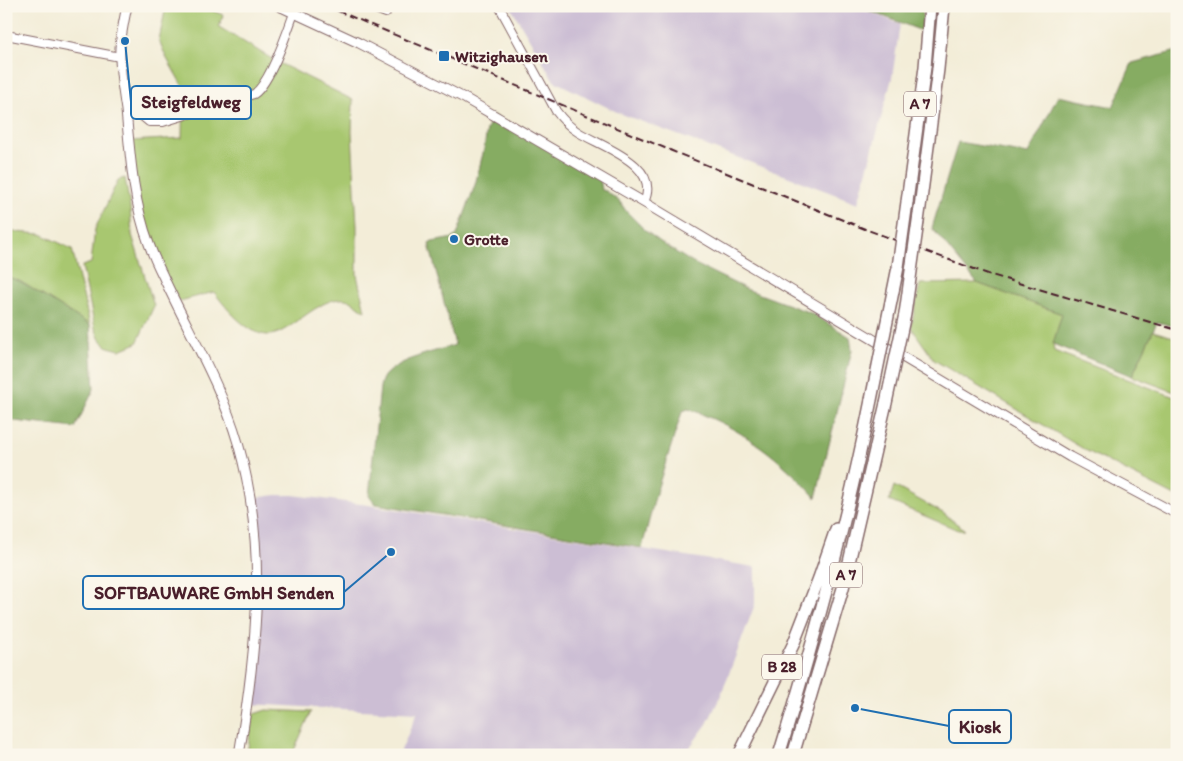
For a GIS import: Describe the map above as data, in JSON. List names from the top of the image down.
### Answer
{
  "streets": {
    "highway": ["A 7", "B 28"]
  },
  "crossings": [
    ["A 7", "B 28"]
  ],
  "places": {
    "other": [
      "Steigfeldweg",
      "Grotte",
      "SOFTBAUWARE GmbH Senden",
      "Kiosk"
    ],
    "transit": ["Witzighausen"]
  }
}
